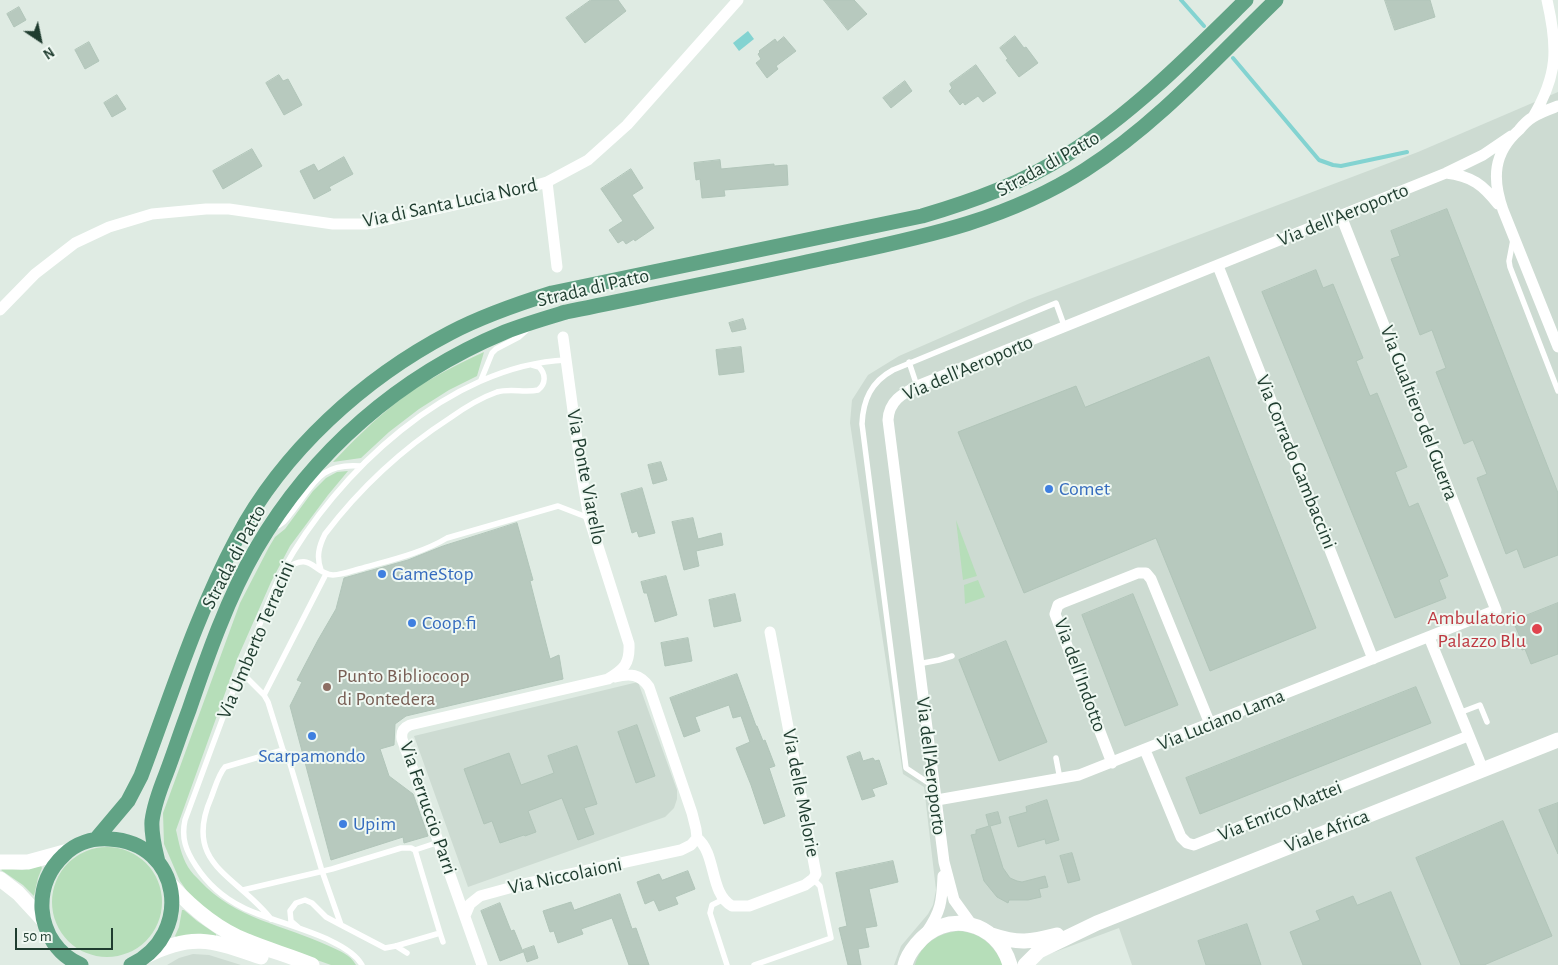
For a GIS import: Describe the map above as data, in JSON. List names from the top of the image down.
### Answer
{
  "streets": {
    "main road": ["Strada di Patto"],
    "street": [
      "Via di Santa Lucia Nord",
      "Via dell'Aeroporto",
      "Via Gualtiero del Guerra",
      "Via Corrado Gambaccini",
      "Via Ponte Viarello",
      "Via dell'Indotto",
      "Via Luciano Lama",
      "Via delle Melorie",
      "Via Ferruccio Parri",
      "Via Enrico Mattei",
      "Viale Africa",
      "Via Niccolaioni"
    ],
    "lane": ["Via Umberto Terracini"]
  },
  "crossings": [
    ["Via dell'Aeroporto", "Via Gualtiero del Guerra"],
    ["Via dell'Aeroporto", "Via Corrado Gambaccini"],
    ["Via dell'Aeroporto", "Via Luciano Lama"],
    ["Via dell'Aeroporto", "Viale Africa"],
    ["Via Gualtiero del Guerra", "Via Luciano Lama"],
    ["Via Corrado Gambaccini", "Via Luciano Lama"],
    ["Via Ponte Viarello", "Via Umberto Terracini"],
    ["Via Ponte Viarello", "Via Ferruccio Parri"],
    ["Via dell'Indotto", "Via Luciano Lama"],
    ["Via Luciano Lama", "Via Enrico Mattei"],
    ["Via Ferruccio Parri", "Via Niccolaioni"]
  ],
  "places": [
    "Comet",
    "GameStop",
    "Coop.fi",
    "Ambulatorio Palazzo Blu",
    "Punto Bibliocoop di Pontedera",
    "Scarpamondo",
    "Upim"
  ],
  "scale_bar": "50 m",
  "north": "bottom right"
}
